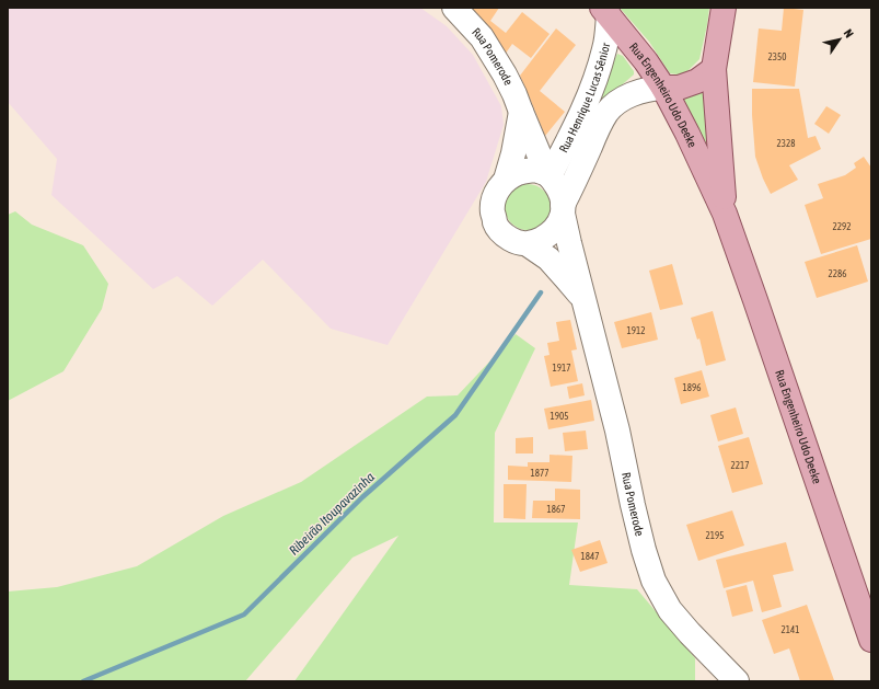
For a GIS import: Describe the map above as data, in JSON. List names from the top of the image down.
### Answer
{
  "streets": {
    "main road": ["Rua Engenheiro Udo Deeke"],
    "street": ["Rua Pomerode", "Rua Henrique Lucas Sênior"]
  },
  "crossings": [
    ["Rua Pomerode", "Rua Henrique Lucas Sênior"],
    ["Rua Engenheiro Udo Deeke", "Rua Henrique Lucas Sênior"]
  ],
  "water": ["Ribeirão Itoupavazinha"],
  "house_numbers": [
    "2350",
    "2328",
    "2292",
    "2286",
    "1912",
    "1917",
    "1896",
    "1905",
    "2217",
    "1877",
    "1867",
    "2195",
    "1847",
    "2141"
  ],
  "north": "top right"
}
